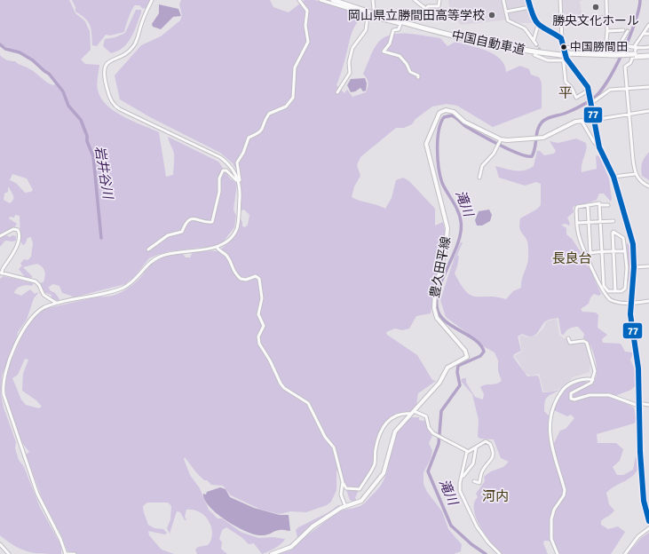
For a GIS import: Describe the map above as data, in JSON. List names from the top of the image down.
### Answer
{
  "streets": {
    "highway": ["中国自動車道"],
    "main road": ["豊久田平線"]
  },
  "districts": ["平", "長良台", "河内"],
  "water": ["岩井谷川", "滝川"],
  "places": ["勝央文化ホール", "岡山県立勝間田高等学校", "中国勝間田"],
  "lines": ["transit line 77"]
}
